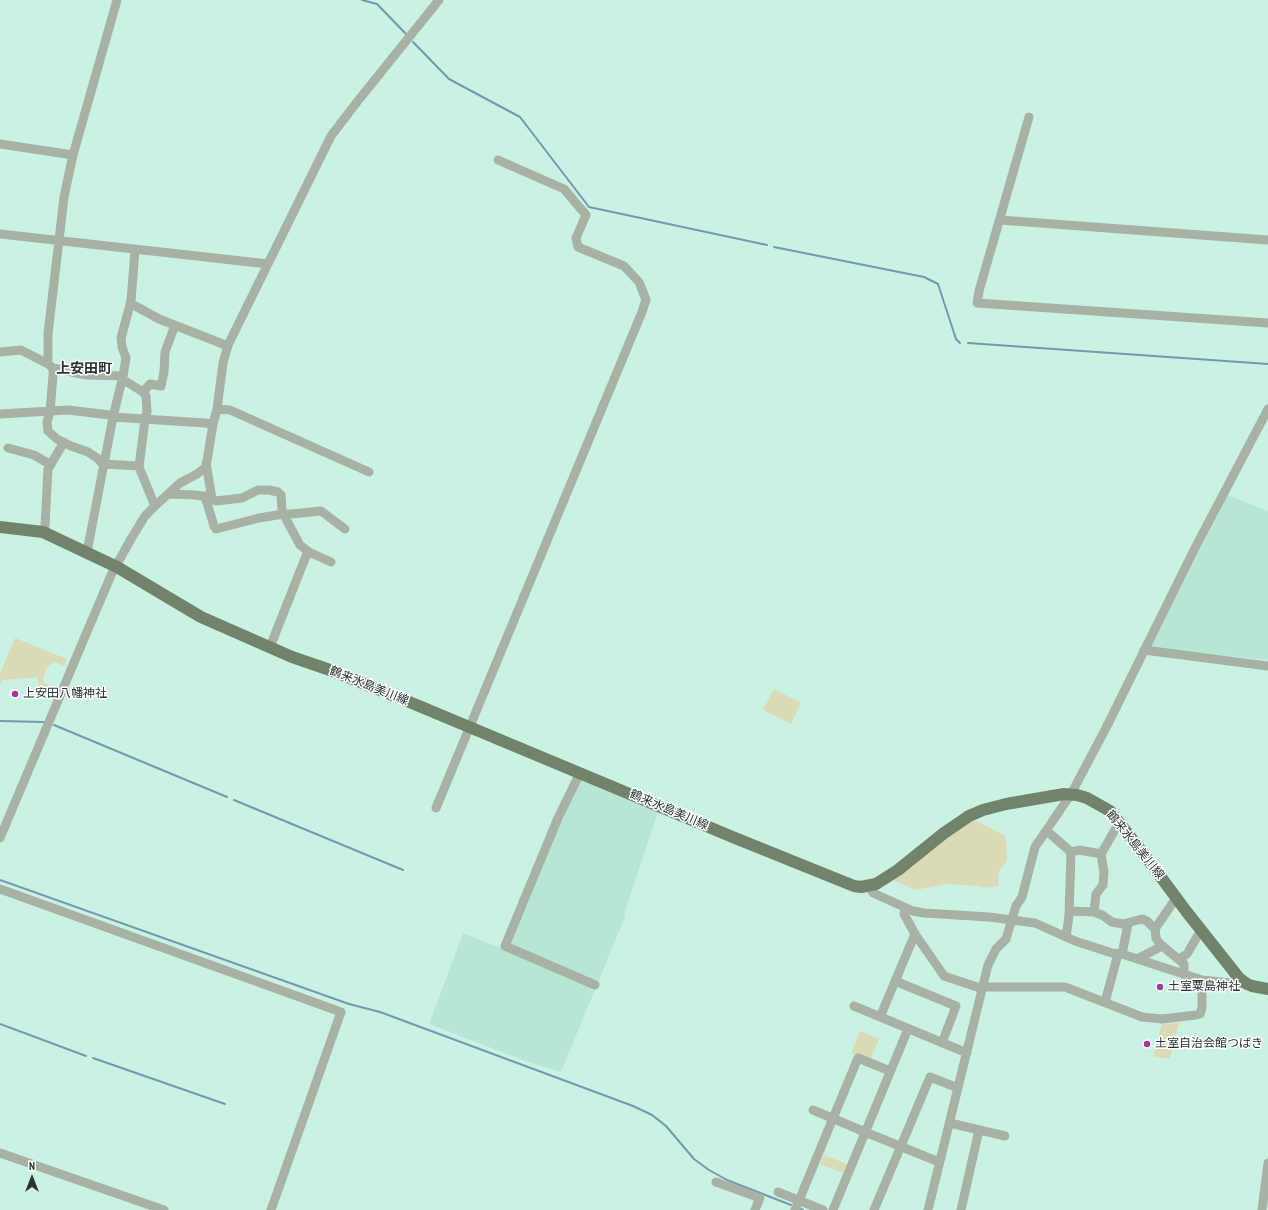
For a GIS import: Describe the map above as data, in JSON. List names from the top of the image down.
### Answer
{
  "streets": {
    "main road": ["鶴来水島美川線"]
  },
  "districts": ["上安田町"],
  "places": ["上安田八幡神社", "土室粟島神社", "土室自治会館つばき"],
  "north": "top"
}
